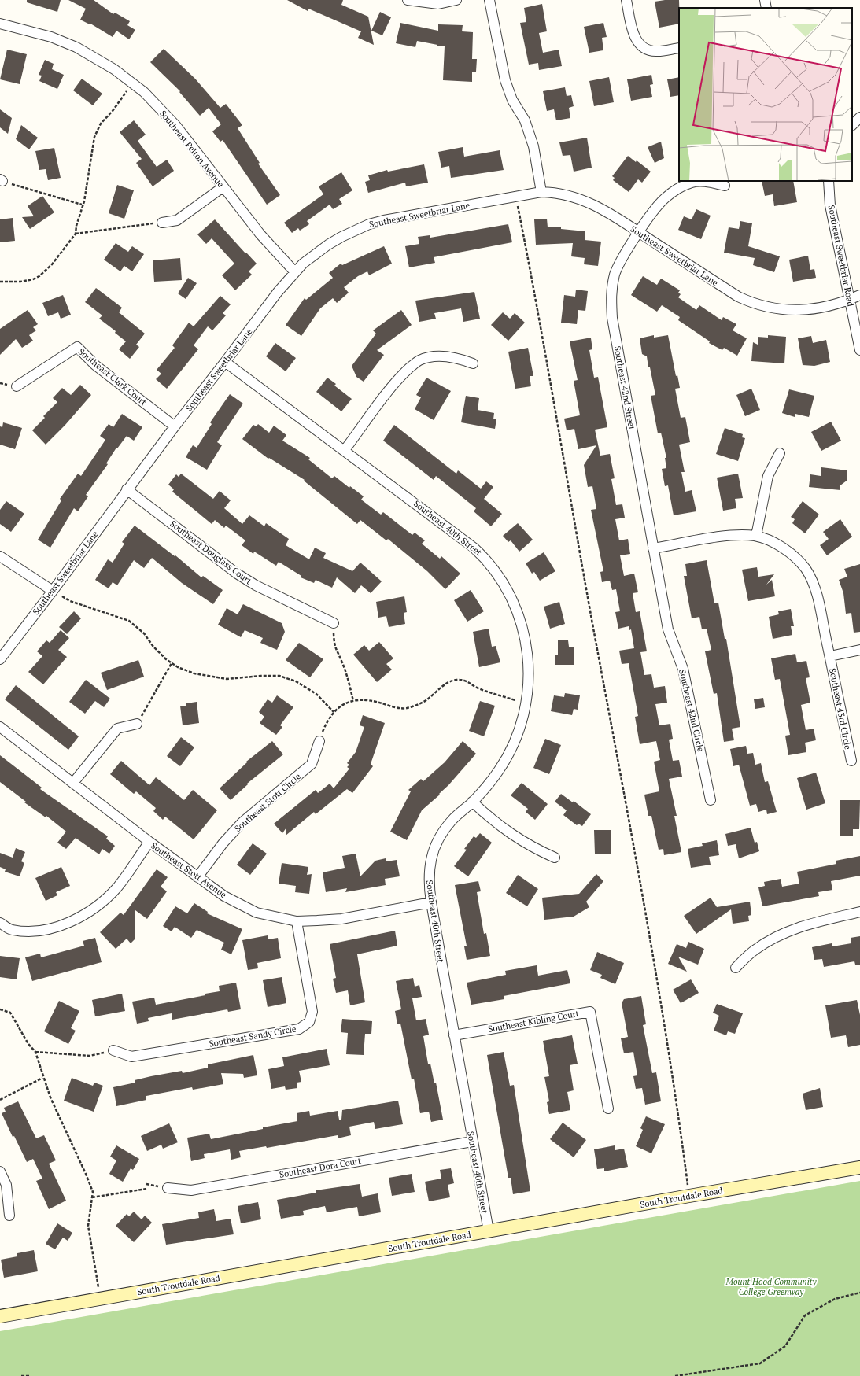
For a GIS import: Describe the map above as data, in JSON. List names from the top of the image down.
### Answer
{
  "streets": {
    "main road": ["South Troutdale Road"],
    "street": [
      "Southeast Pelton Avenue",
      "Southeast Sweetbriar Lane",
      "Southeast Sweetbriar Road",
      "Southeast Clark Court",
      "Southeast 42nd Street",
      "Southeast 40th Street",
      "Southeast Douglass Court",
      "Southeast 43rd Circle",
      "Southeast 42nd Circle",
      "Southeast Stott Circle",
      "Southeast Stott Avenue",
      "Southeast Kibling Court",
      "Southeast Sandy Circle",
      "Southeast Dora Court"
    ]
  },
  "crossings": [
    ["Southeast Pelton Avenue", "Southeast Sweetbriar Lane"],
    ["Southeast Sweetbriar Lane", "Southeast Sweetbriar Road"],
    ["Southeast Sweetbriar Lane", "Southeast Clark Court"],
    ["Southeast Sweetbriar Lane", "Southeast 42nd Street"],
    ["Southeast Sweetbriar Lane", "Southeast 40th Street"],
    ["Southeast Sweetbriar Lane", "Southeast Douglass Court"],
    ["Southeast 42nd Street", "Southeast 43rd Circle"],
    ["Southeast 42nd Street", "Southeast 42nd Circle"],
    ["Southeast 40th Street", "Southeast Stott Avenue"],
    ["Southeast 40th Street", "Southeast Kibling Court"],
    ["Southeast 40th Street", "Southeast Dora Court"],
    ["Southeast 40th Street", "South Troutdale Road"],
    ["Southeast 43rd Circle", "Southeast 42nd Circle"],
    ["Southeast Stott Circle", "Southeast Stott Avenue"],
    ["Southeast Stott Avenue", "Southeast Sandy Circle"]
  ],
  "parks": ["Mount Hood Community College Greenway"]
}
